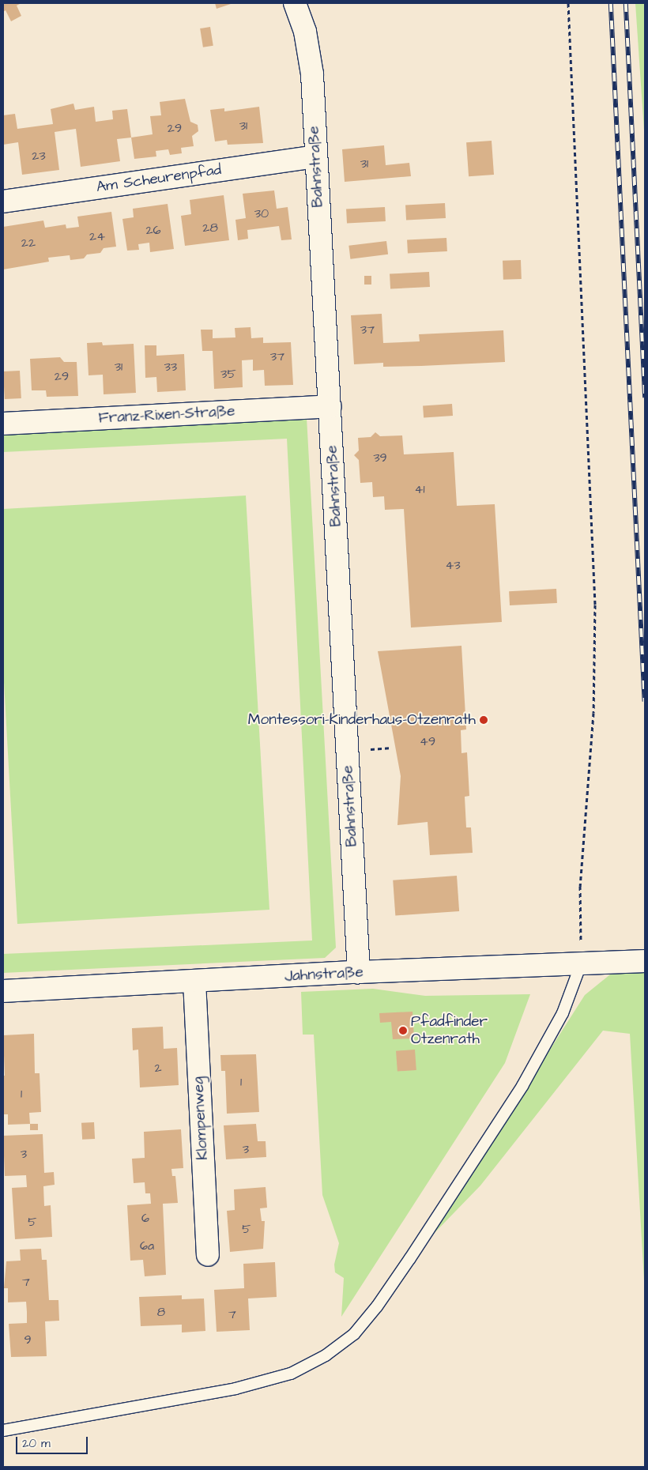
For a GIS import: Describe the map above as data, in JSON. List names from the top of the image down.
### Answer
{
  "streets": {
    "street": [
      "Bahnstraße",
      "Am Scheurenpfad",
      "Franz-Rixen-Straße",
      "Jahnstraße",
      "Klompenweg"
    ]
  },
  "crossings": [
    ["Bahnstraße", "Am Scheurenpfad"],
    ["Bahnstraße", "Franz-Rixen-Straße"],
    ["Bahnstraße", "Jahnstraße"],
    ["Jahnstraße", "Klompenweg"]
  ],
  "places": ["Montessori-Kinderhaus-Otzenrath", "Pfadfinder Otzenrath"],
  "house_numbers": [
    "31",
    "29",
    "23",
    "31",
    "30",
    "28",
    "26",
    "24",
    "22",
    "37",
    "37",
    "31",
    "33",
    "35",
    "29",
    "39",
    "41",
    "43",
    "49",
    "2",
    "1",
    "1",
    "3",
    "3",
    "6",
    "5",
    "5",
    "6a",
    "7",
    "8",
    "7",
    "9"
  ],
  "scale_bar": "20 m"
}
